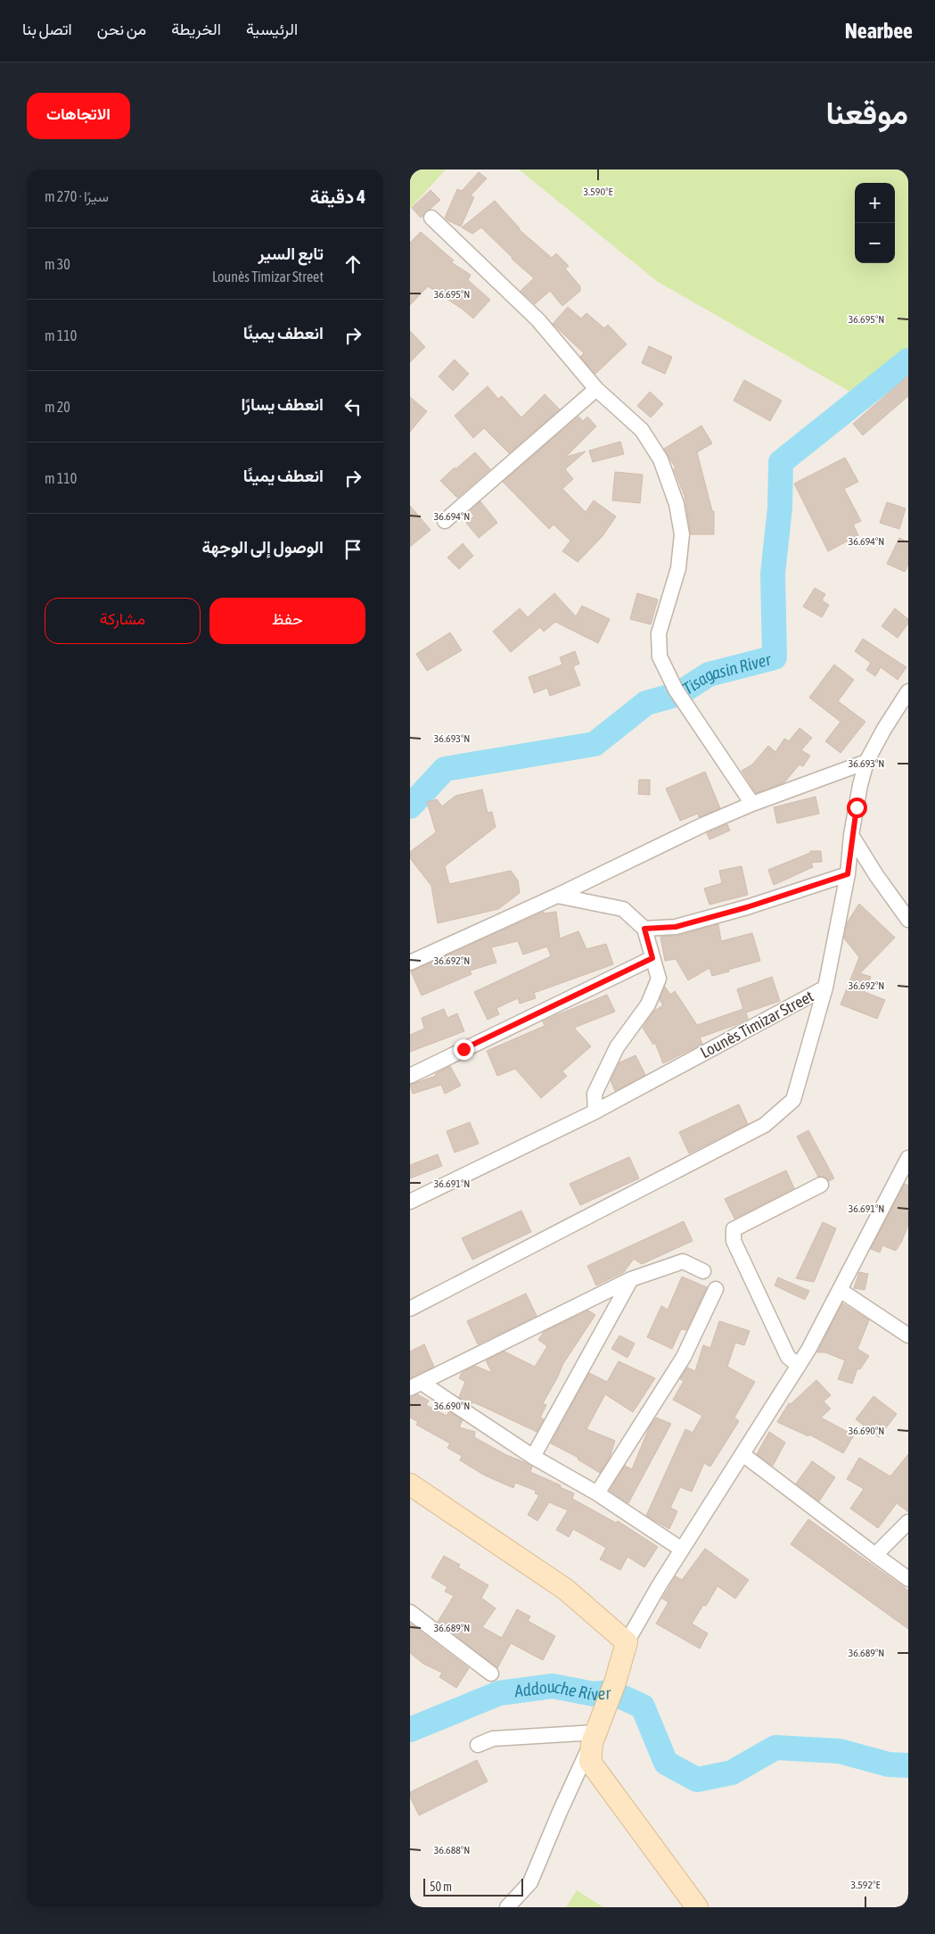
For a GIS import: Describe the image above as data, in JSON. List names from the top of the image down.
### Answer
{
  "streets": {
    "street": ["Lounès Timizar Street"]
  },
  "water": ["Tisagasin River", "Addouche River"],
  "scale_bar": "50 m",
  "page": {
    "header": "Nearbee",
    "nav": [
      "الرئيسية",
      "الخريطة",
      "من نحن",
      "اتصل بنا"
    ],
    "title": "موقعنا",
    "buttons": [
      "الاتجاهات",
      ["حفظ", "مشاركة"]
    ],
    "heading": ["4 دقيقة", "سيرًا · 270 m"],
    "map_buttons": ["+", "−"],
    "list": [
      ["تابع السير", "Lounès Timizar Street", "30 m"],
      ["انعطف يمينًا", "110 m"],
      ["انعطف يسارًا", "20 m"],
      ["انعطف يمينًا", "110 m"],
      "الوصول إلى الوجهة"
    ],
    "scale": "50 m"
  },
  "coordinates": [
    "3.590°E",
    "36.695°N",
    "36.694°N",
    "36.693°N",
    "36.692°N",
    "36.691°N",
    "36.690°N",
    "36.689°N",
    "36.688°N",
    "3.592°E"
  ]
}
